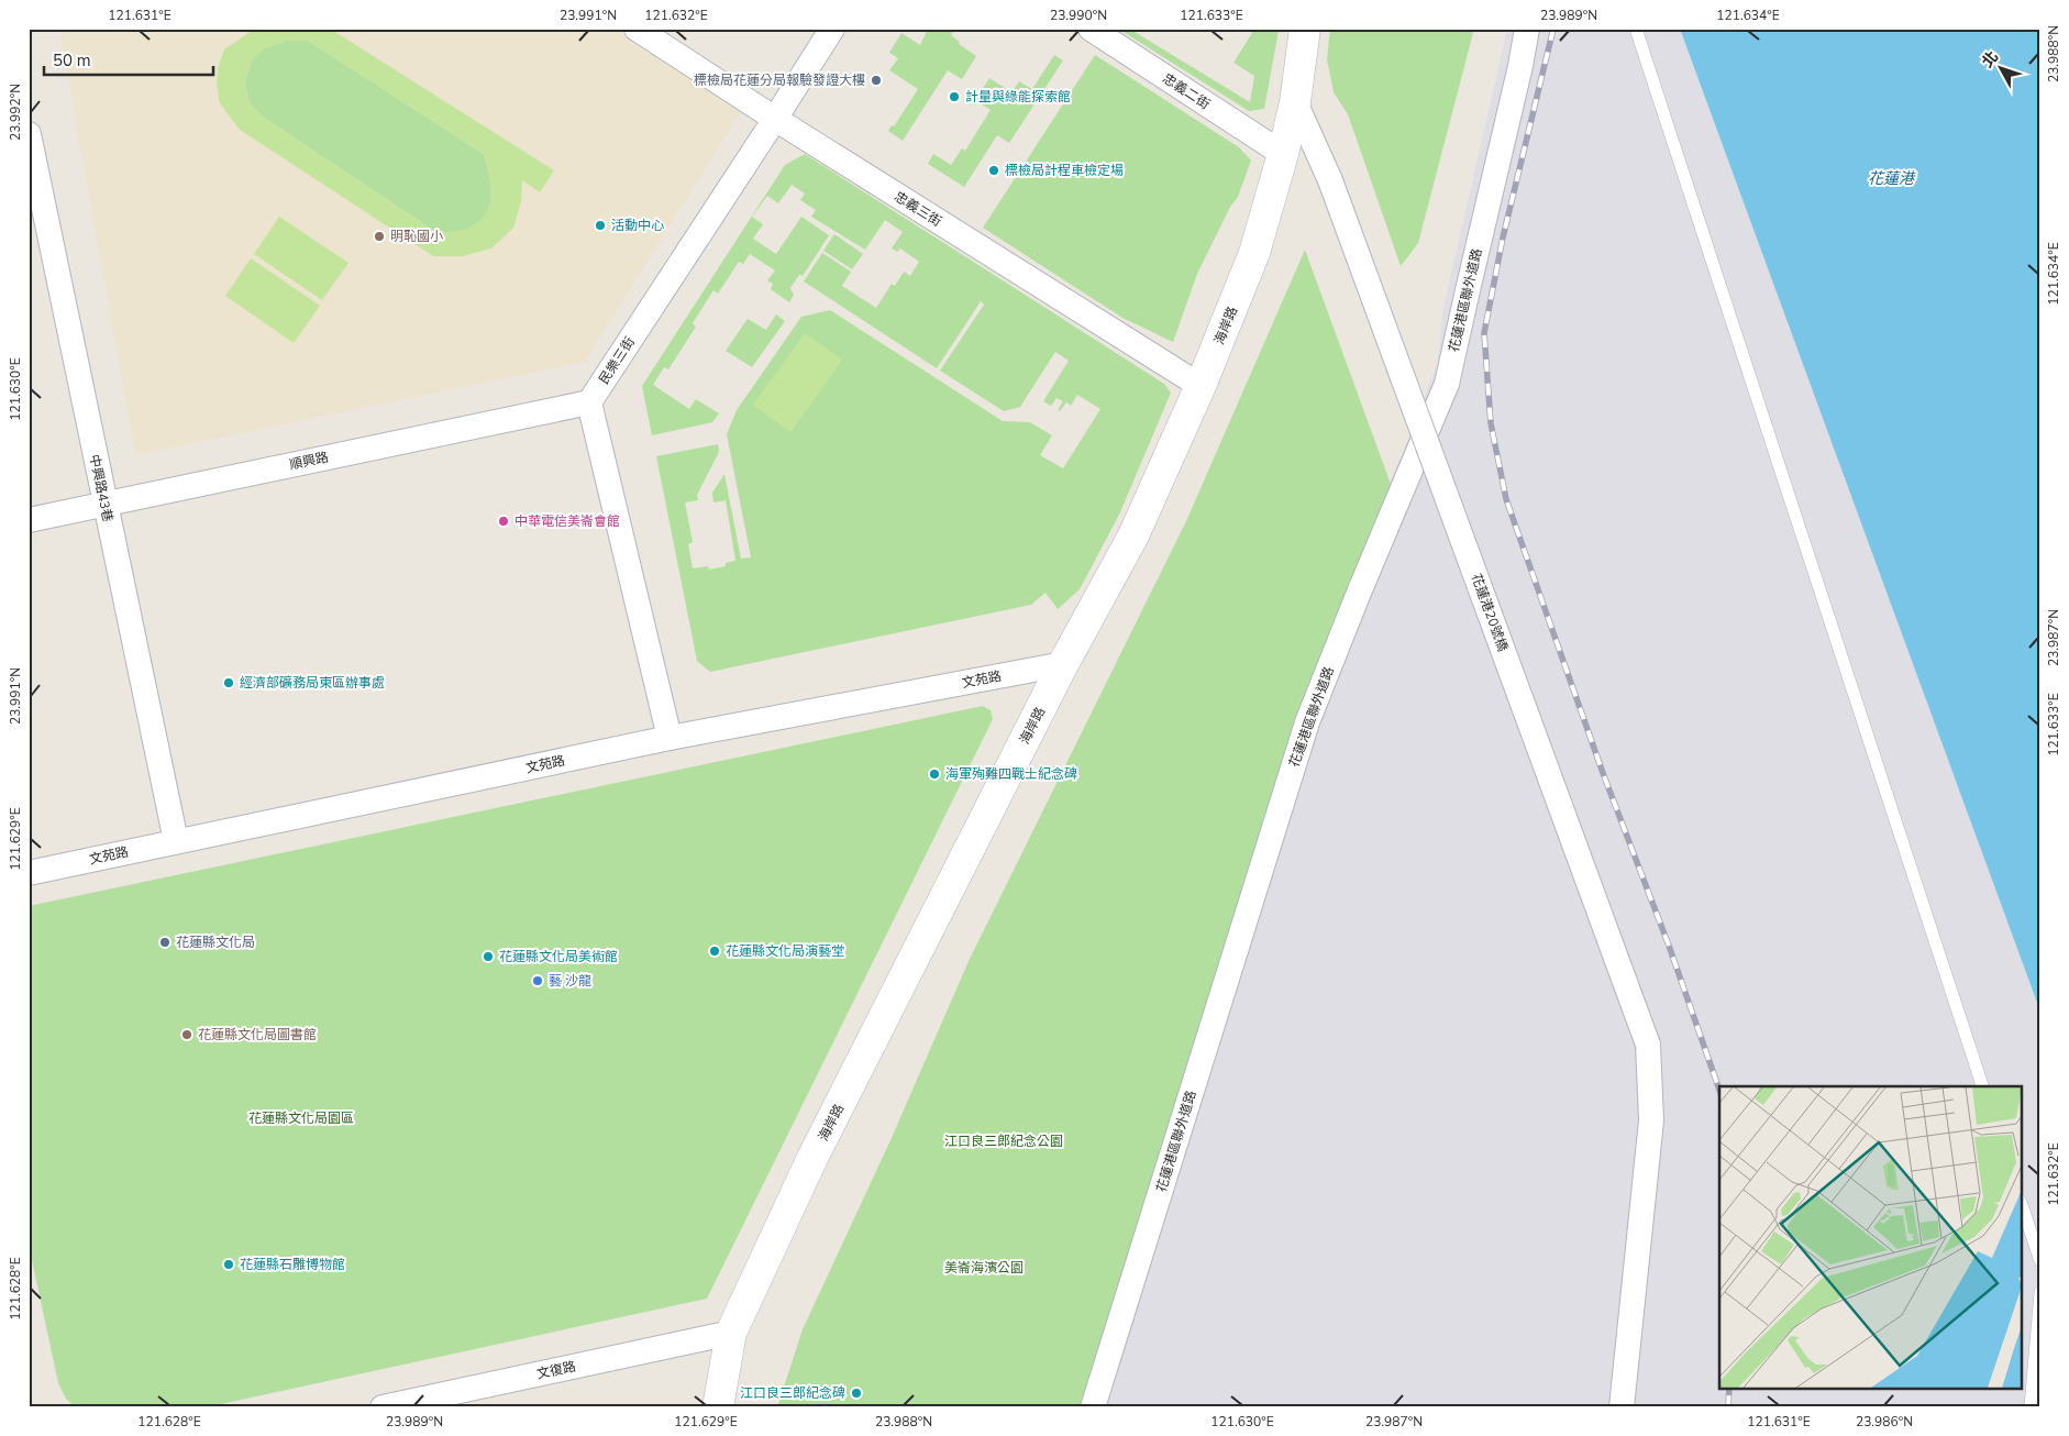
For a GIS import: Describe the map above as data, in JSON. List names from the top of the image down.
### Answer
{
  "streets": {
    "main road": ["海岸路"],
    "street": [
      "忠義二街",
      "忠義三街",
      "花蓮港區聯外道路",
      "民樂三街",
      "順興路",
      "中興路43巷",
      "花蓮港20號橋",
      "文苑路",
      "文復路"
    ]
  },
  "crossings": [
    ["忠義二街", "海岸路"],
    ["忠義三街", "海岸路"],
    ["忠義三街", "民樂三街"],
    ["海岸路", "花蓮港20號橋"],
    ["海岸路", "文苑路"],
    ["海岸路", "文復路"],
    ["民樂三街", "順興路"],
    ["順興路", "中興路43巷"],
    ["中興路43巷", "文苑路"]
  ],
  "water": ["花蓮港"],
  "parks": ["花蓮縣文化局園區", "江口良三郎紀念公園", "美崙海濱公園"],
  "places": [
    "標檢局花蓮分局報驗發證大樓",
    "計量與綠能探索館",
    "標檢局計程車檢定場",
    "活動中心",
    "明恥國小",
    "中華電信美崙會館",
    "經濟部礦務局東區辦事處",
    "海軍殉難四戰士紀念碑",
    "花蓮縣文化局",
    "花蓮縣文化局演藝堂",
    "花蓮縣文化局美術館",
    "藝 沙龍",
    "花蓮縣文化局圖書館",
    "花蓮縣石雕博物館",
    "江口良三郎紀念碑"
  ],
  "scale_bar": "50 m",
  "north": "top left",
  "coordinates": [
    "121.631°E",
    "23.991°N",
    "121.632°E",
    "23.990°N",
    "121.633°E",
    "23.989°N",
    "121.634°E",
    "23.988°N",
    "23.992°N",
    "121.630°E",
    "23.987°N",
    "121.629°E",
    "121.628°E",
    "23.986°N"
  ]
}
